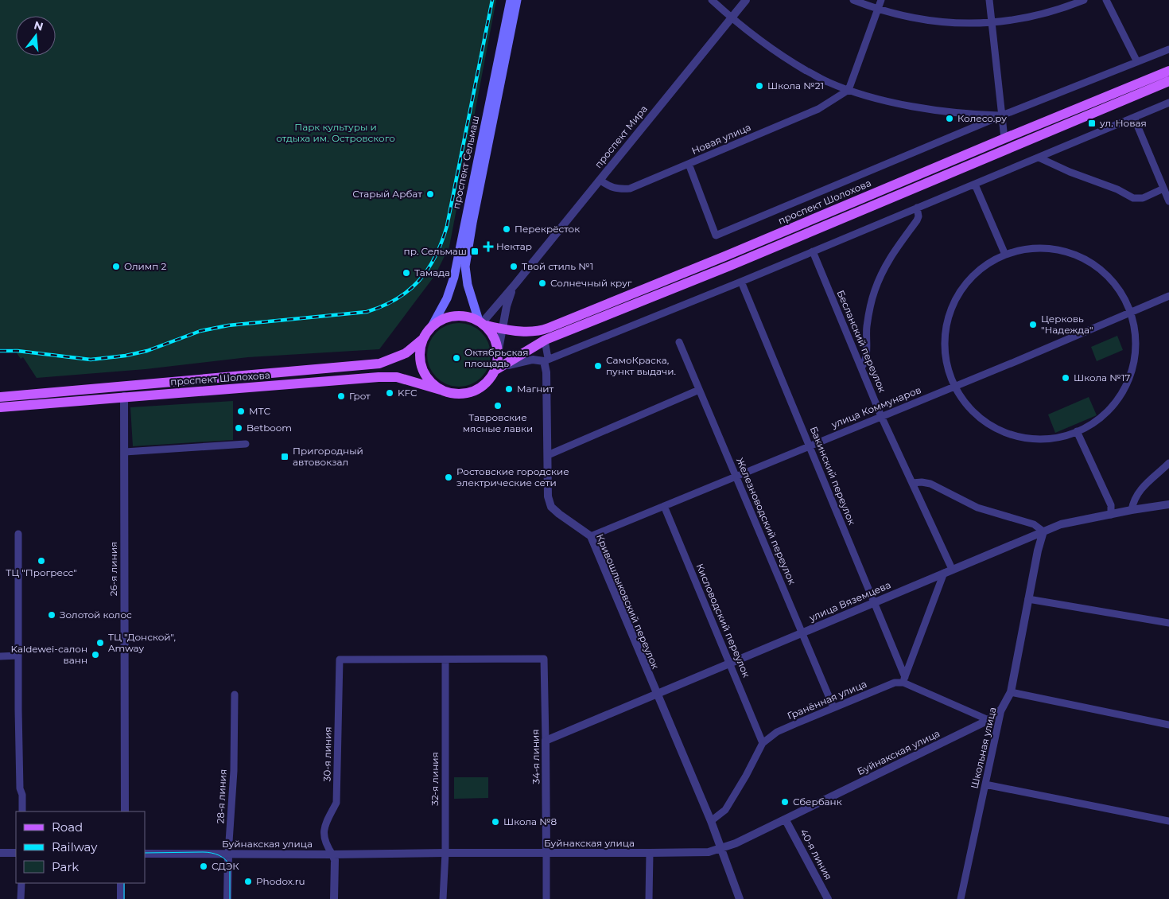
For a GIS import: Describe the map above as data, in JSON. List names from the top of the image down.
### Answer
{
  "streets": {
    "main road": ["проспект Сельмаш", "проспект Шолохова"],
    "street": [
      "проспект Мира",
      "Новая улица",
      "Бесланский переулок",
      "улица Коммунаров",
      "Бакинский переулок",
      "Железноводский переулок",
      "26-я линия",
      "Кривошлыковский переулок",
      "улица Вяземцева",
      "Кисловодский переулок",
      "Гранённая улица",
      "Школьная улица",
      "Буйнакская улица",
      "30-я линия",
      "34-я линия",
      "32-я линия",
      "28-я линия",
      "40-я линия"
    ]
  },
  "crossings": [
    ["проспект Мира", "Новая улица"],
    ["проспект Мира", "проспект Сельмаш"],
    ["проспект Мира", "проспект Шолохова"],
    ["проспект Сельмаш", "проспект Шолохова"],
    ["проспект Шолохова", "26-я линия"],
    ["Бесланский переулок", "улица Коммунаров"],
    ["Бесланский переулок", "улица Вяземцева"],
    ["улица Коммунаров", "Бакинский переулок"],
    ["улица Коммунаров", "Железноводский переулок"],
    ["улица Коммунаров", "Кривошлыковский переулок"],
    ["улица Коммунаров", "Кисловодский переулок"],
    ["Бакинский переулок", "улица Вяземцева"],
    ["Бакинский переулок", "Гранённая улица"],
    ["Железноводский переулок", "улица Вяземцева"],
    ["Железноводский переулок", "Гранённая улица"],
    ["Кривошлыковский переулок", "улица Вяземцева"],
    ["Кривошлыковский переулок", "Гранённая улица"],
    ["Кривошлыковский переулок", "Буйнакская улица"],
    ["улица Вяземцева", "Кисловодский переулок"],
    ["улица Вяземцева", "Школьная улица"],
    ["улица Вяземцева", "34-я линия"],
    ["Кисловодский переулок", "Гранённая улица"],
    ["Школьная улица", "Буйнакская улица"],
    ["Буйнакская улица", "30-я линия"],
    ["Буйнакская улица", "34-я линия"],
    ["Буйнакская улица", "32-я линия"],
    ["Буйнакская улица", "28-я линия"],
    ["Буйнакская улица", "40-я линия"],
    ["30-я линия", "34-я линия"],
    ["30-я линия", "32-я линия"],
    ["34-я линия", "32-я линия"]
  ],
  "parks": ["Парк культуры и отдыха им. Островского"],
  "places": {
    "other": [
      "Школа №21",
      "Колесо.ру",
      "Старый Арбат",
      "Перекрёсток",
      "Олимп 2",
      "Твой стиль №1",
      "Тамада",
      "Солнечный круг",
      "Церковь \"Надежда\"",
      "Октябрьская площадь",
      "СамоКраска, пункт выдачи.",
      "Школа №17",
      "Магнит",
      "KFC",
      "Грот",
      "Тавровские мясные лавки",
      "МТС",
      "Betboom",
      "Ростовские городские электрические сети",
      "ТЦ \"Прогресс\"",
      "Золотой колос",
      "ТЦ \"Донской\", Amway",
      "Kaldewei-салон ванн",
      "Сбербанк",
      "Школа №8",
      "СДЭК",
      "Phodox.ru"
    ],
    "transit": ["ул. Новая", "пр. Сельмаш", "Пригородный автовокзал"],
    "health": ["Нектар"]
  },
  "legend": ["Road", "Railway", "Park"],
  "north": "top"
}
